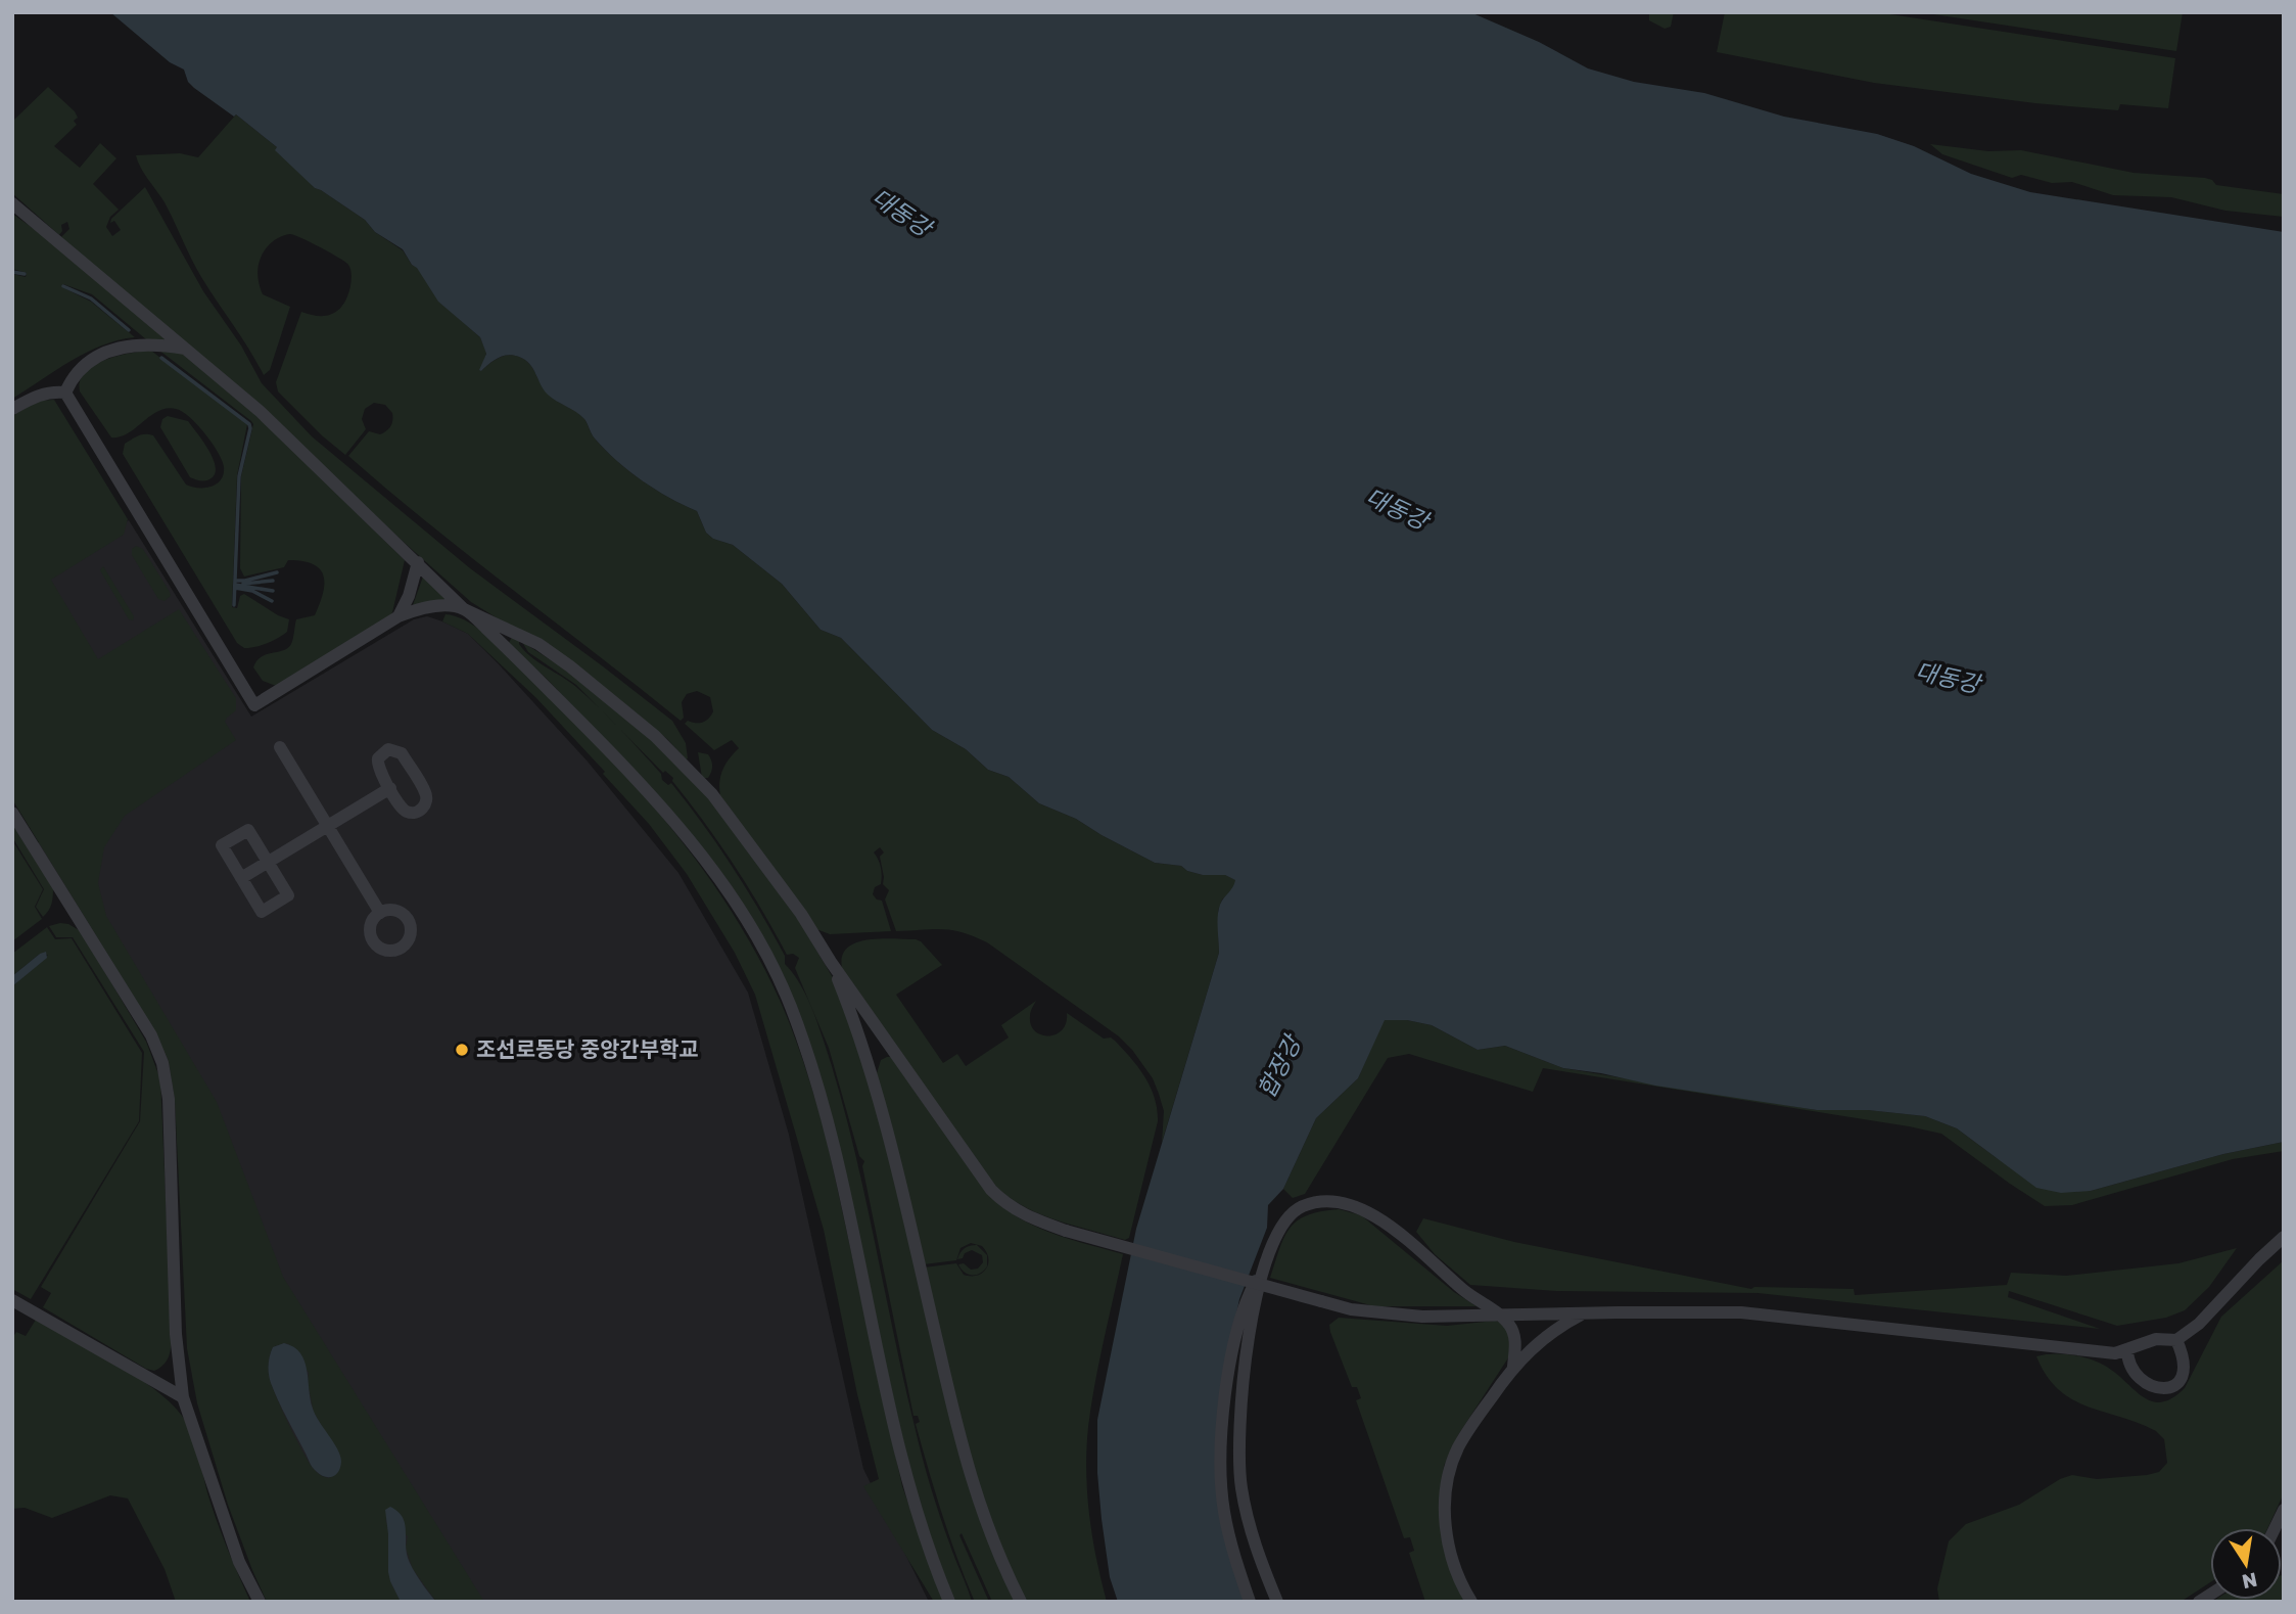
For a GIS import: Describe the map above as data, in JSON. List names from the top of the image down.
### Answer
{
  "water": ["대동강", "합장강"],
  "places": ["조선로동당 중앙간부학교"],
  "north": "bottom"
}
